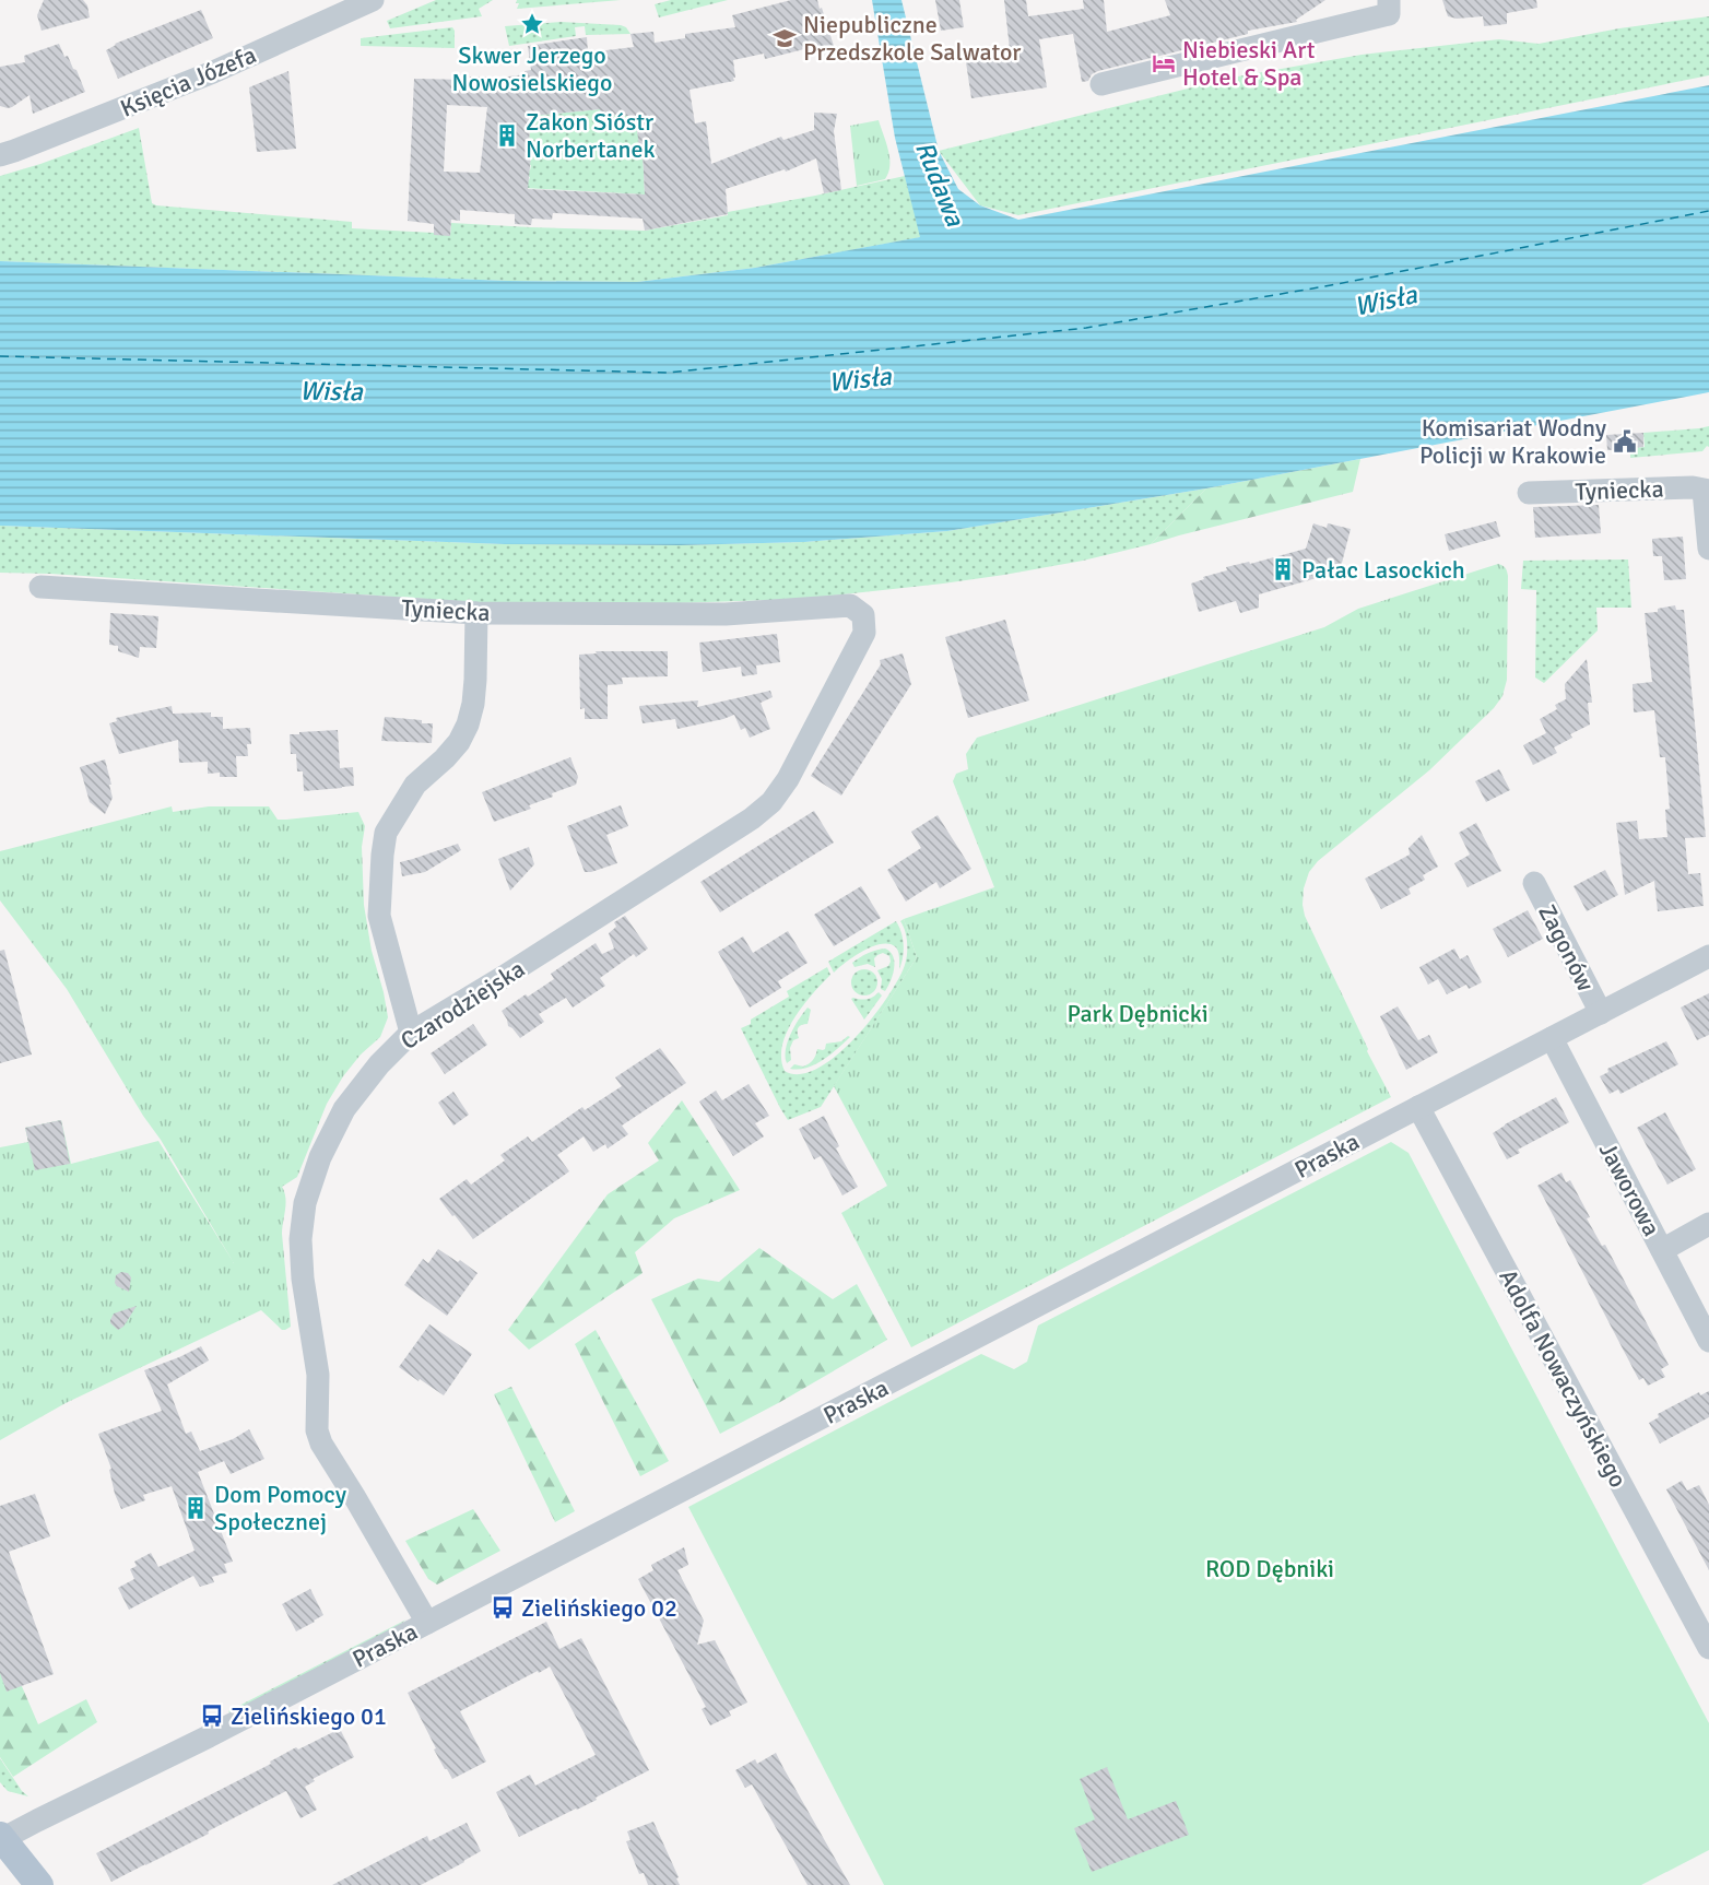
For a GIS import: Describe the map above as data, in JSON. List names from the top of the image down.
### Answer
{
  "streets": {
    "street": [
      "Księcia Józefa",
      "Tyniecka",
      "Zagonów",
      "Czarodziejska",
      "Praska",
      "Jaworowa",
      "Adolfa Nowaczyńskiego"
    ]
  },
  "crossings": [
    ["Tyniecka", "Czarodziejska"],
    ["Zagonów", "Praska"],
    ["Czarodziejska", "Praska"],
    ["Praska", "Jaworowa"],
    ["Praska", "Adolfa Nowaczyńskiego"]
  ],
  "water": ["Rudawa", "Wisła"],
  "parks": ["Park Dębnicki", "ROD Dębniki"],
  "places": {
    "place": ["Skwer Jerzego Nowosielskiego"],
    "school or university": ["Niepubliczne Przedszkole Salwator"],
    "hotel": ["Niebieski Art Hotel & Spa"],
    "building": ["Zakon Sióstr Norbertanek", "Pałac Lasockich", "Dom Pomocy Społecznej"],
    "public building": ["Komisariat Wodny Policji w Krakowie"],
    "bus stop": ["Zielińskiego 02", "Zielińskiego 01"]
  }
}
